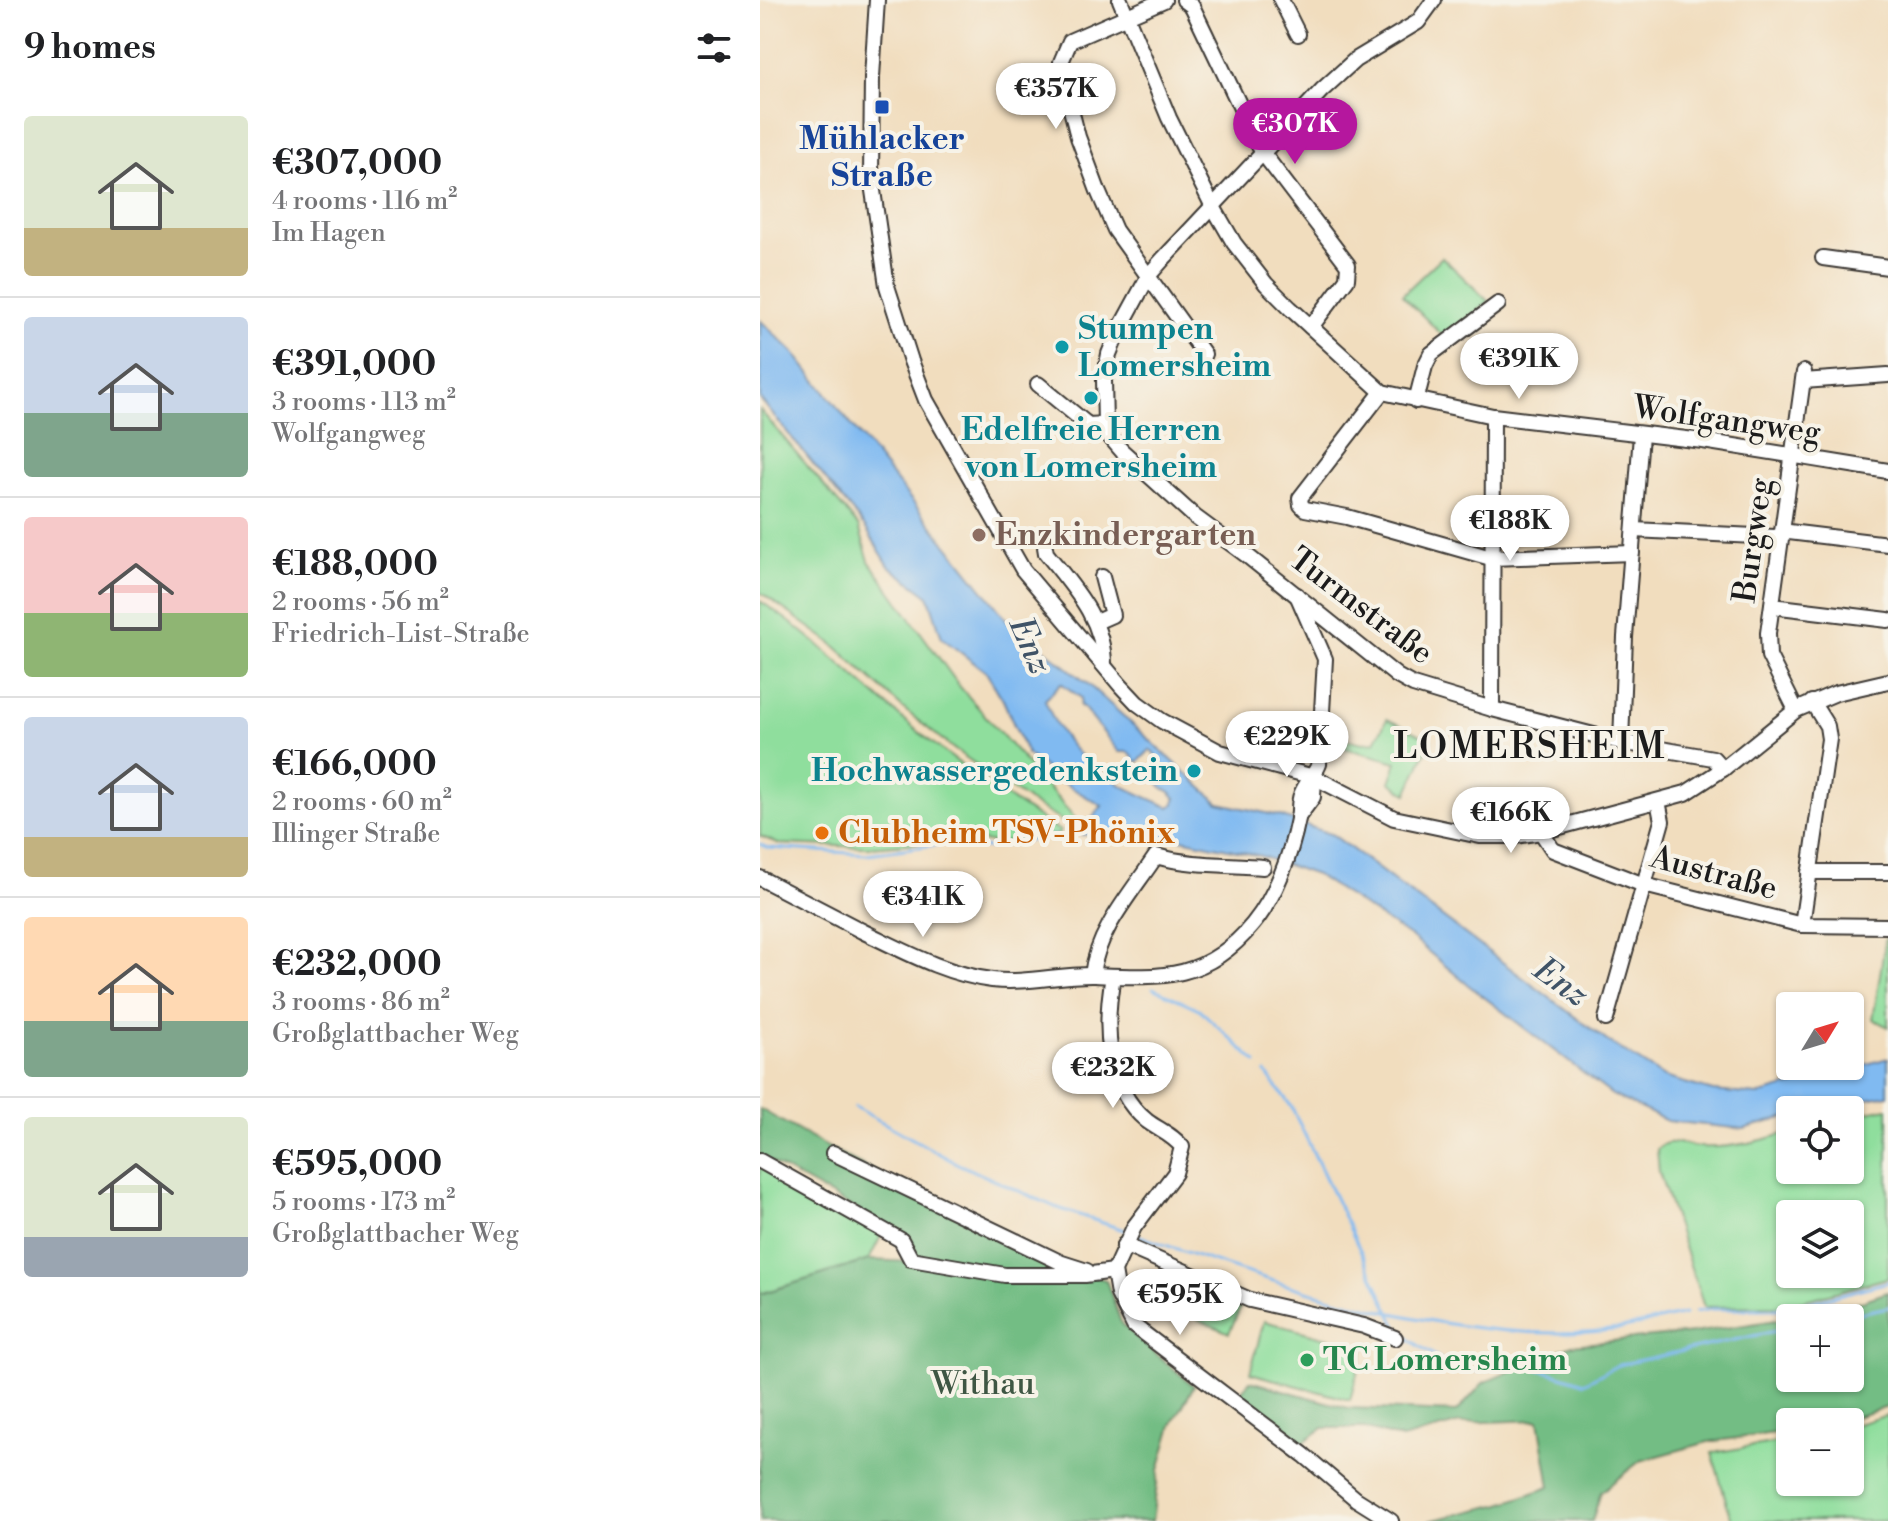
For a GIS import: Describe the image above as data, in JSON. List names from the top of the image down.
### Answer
{
  "streets": {
    "street": [
      "Wolfgangweg",
      "Burgweg",
      "Turmstraße",
      "Austraße"
    ]
  },
  "crossings": [
    ["Wolfgangweg", "Burgweg"]
  ],
  "districts": ["LOMERSHEIM"],
  "water": ["Enz"],
  "parks": ["Withau"],
  "places": {
    "transit": ["Mühlacker Straße"],
    "other": [
      "Stumpen Lomersheim",
      "Edelfreie Herren von Lomersheim",
      "Enzkindergarten",
      "Hochwassergedenkstein",
      "Clubheim TSV-Phönix",
      "TC Lomersheim"
    ]
  },
  "north": "top right",
  "page": {
    "heading": "9 homes",
    "price": [
      "€357K",
      "€307K",
      "€391K",
      "€188K",
      "€229K",
      "€166K",
      "€341K",
      "€232K",
      "€595K"
    ],
    "list": [
      {
        "name": "€307,000",
        "note": "4 rooms · 116 m² · Im Hagen"
      },
      {
        "name": "€391,000",
        "note": "3 rooms · 113 m² · Wolfgangweg"
      },
      {
        "name": "€188,000",
        "note": "2 rooms · 56 m² · Friedrich-List-Straße"
      },
      {
        "name": "€166,000",
        "note": "2 rooms · 60 m² · Illinger Straße"
      },
      {
        "name": "€232,000",
        "note": "3 rooms · 86 m² · Großglattbacher Weg"
      },
      {
        "name": "€595,000",
        "note": "5 rooms · 173 m² · Großglattbacher Weg"
      }
    ],
    "map_buttons": ["+", "−"]
  }
}
